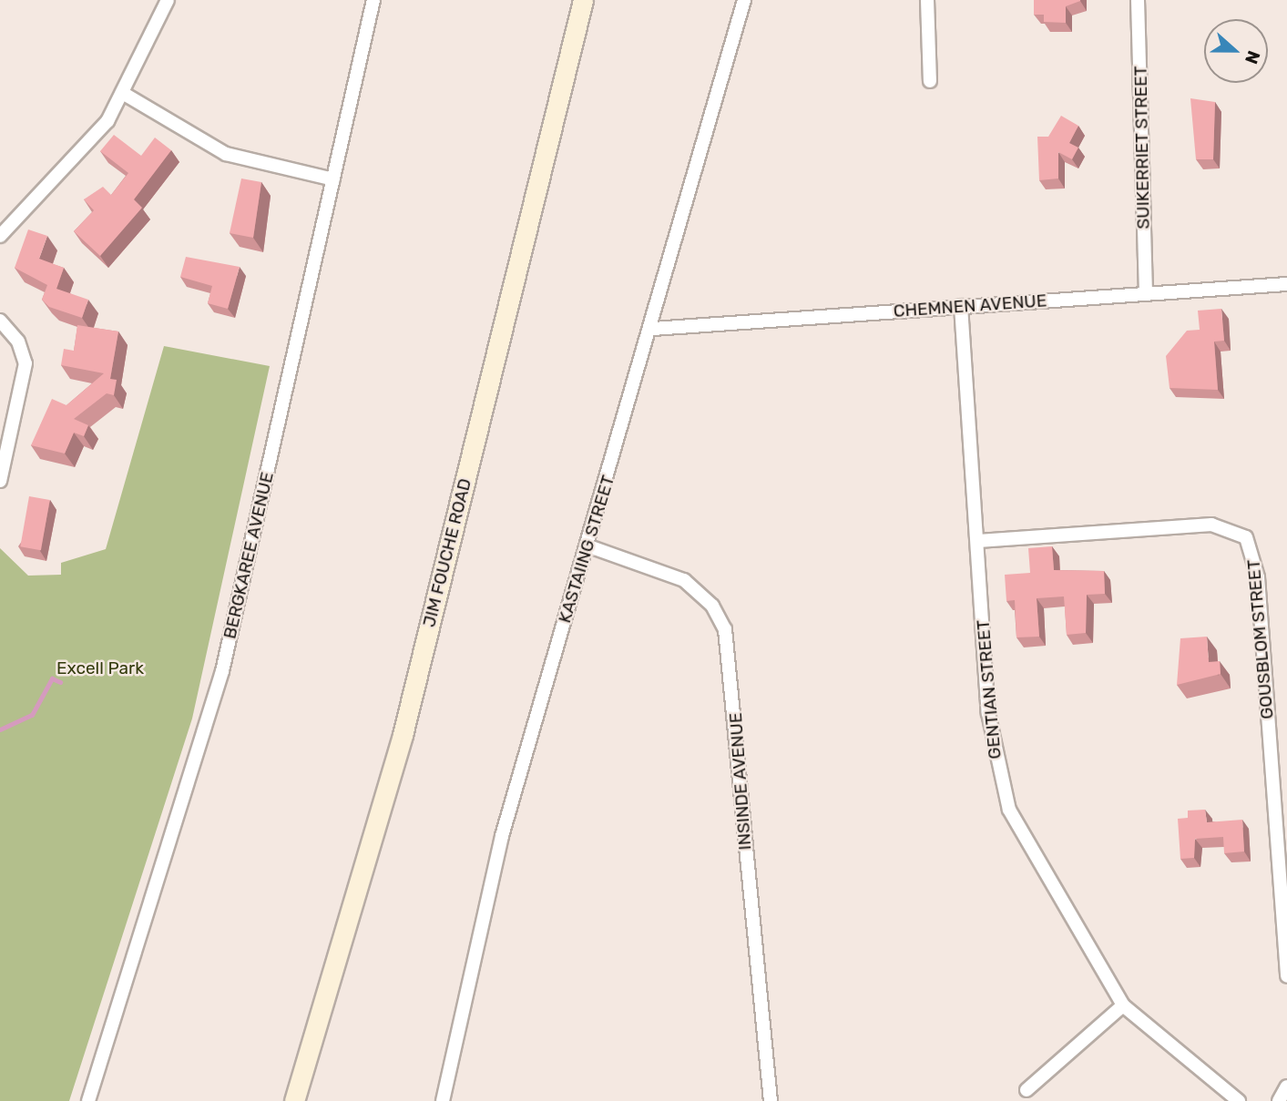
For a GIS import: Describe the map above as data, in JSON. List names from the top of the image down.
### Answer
{
  "streets": {
    "street": [
      "SUIKERRIET STREET",
      "CHEMNEN AVENUE",
      "KASTAIING STREET",
      "JIM FOUCHE ROAD",
      "BERGKAREE AVENUE",
      "GOUSBLOM STREET",
      "GENTIAN STREET",
      "INSINDE AVENUE"
    ]
  },
  "crossings": [
    ["SUIKERRIET STREET", "CHEMNEN AVENUE"],
    ["CHEMNEN AVENUE", "KASTAIING STREET"],
    ["CHEMNEN AVENUE", "GENTIAN STREET"],
    ["KASTAIING STREET", "INSINDE AVENUE"],
    ["GOUSBLOM STREET", "GENTIAN STREET"]
  ],
  "parks": ["Excell Park"],
  "north": "right"
}
